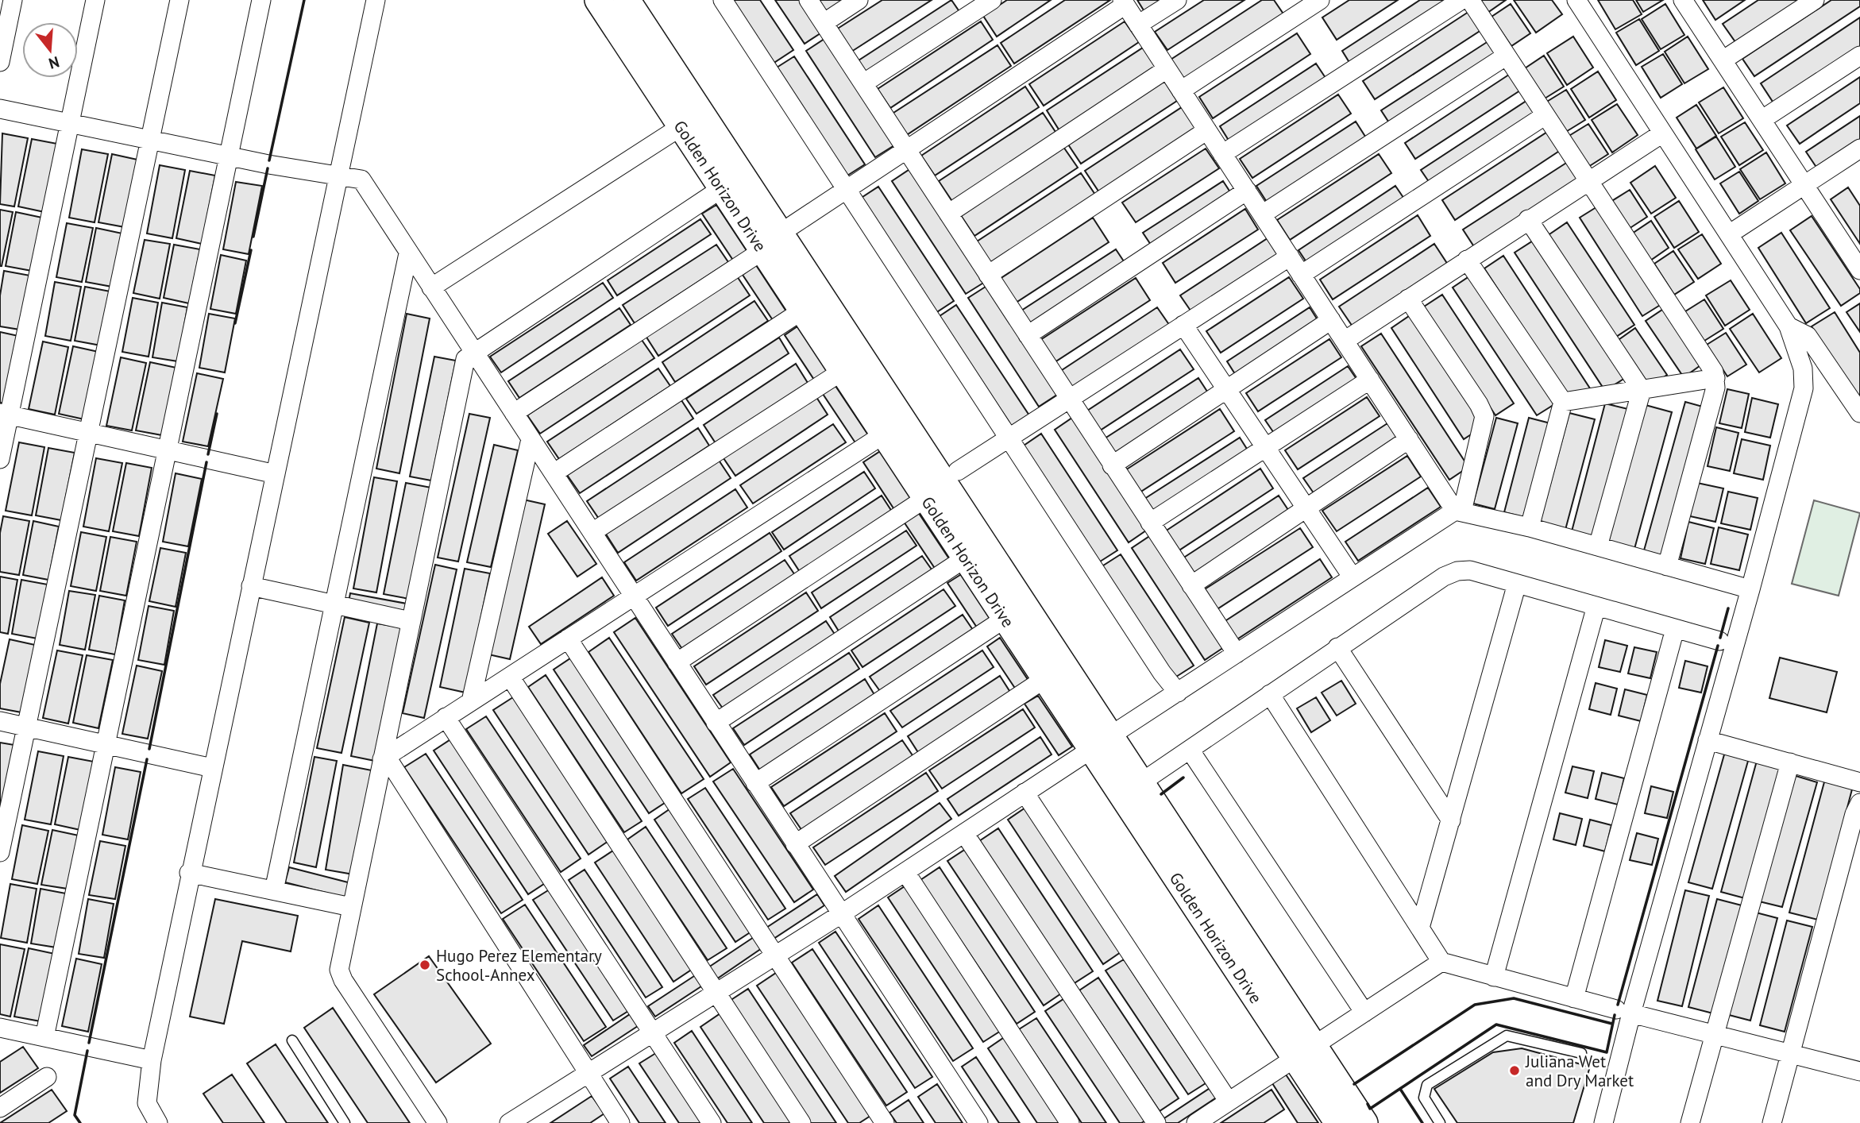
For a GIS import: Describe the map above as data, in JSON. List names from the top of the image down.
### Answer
{
  "streets": {
    "street": ["Golden Horizon Drive"]
  },
  "places": ["Hugo Perez Elementary School-Annex", "Juliana Wet and Dry Market"],
  "north": "bottom"
}
